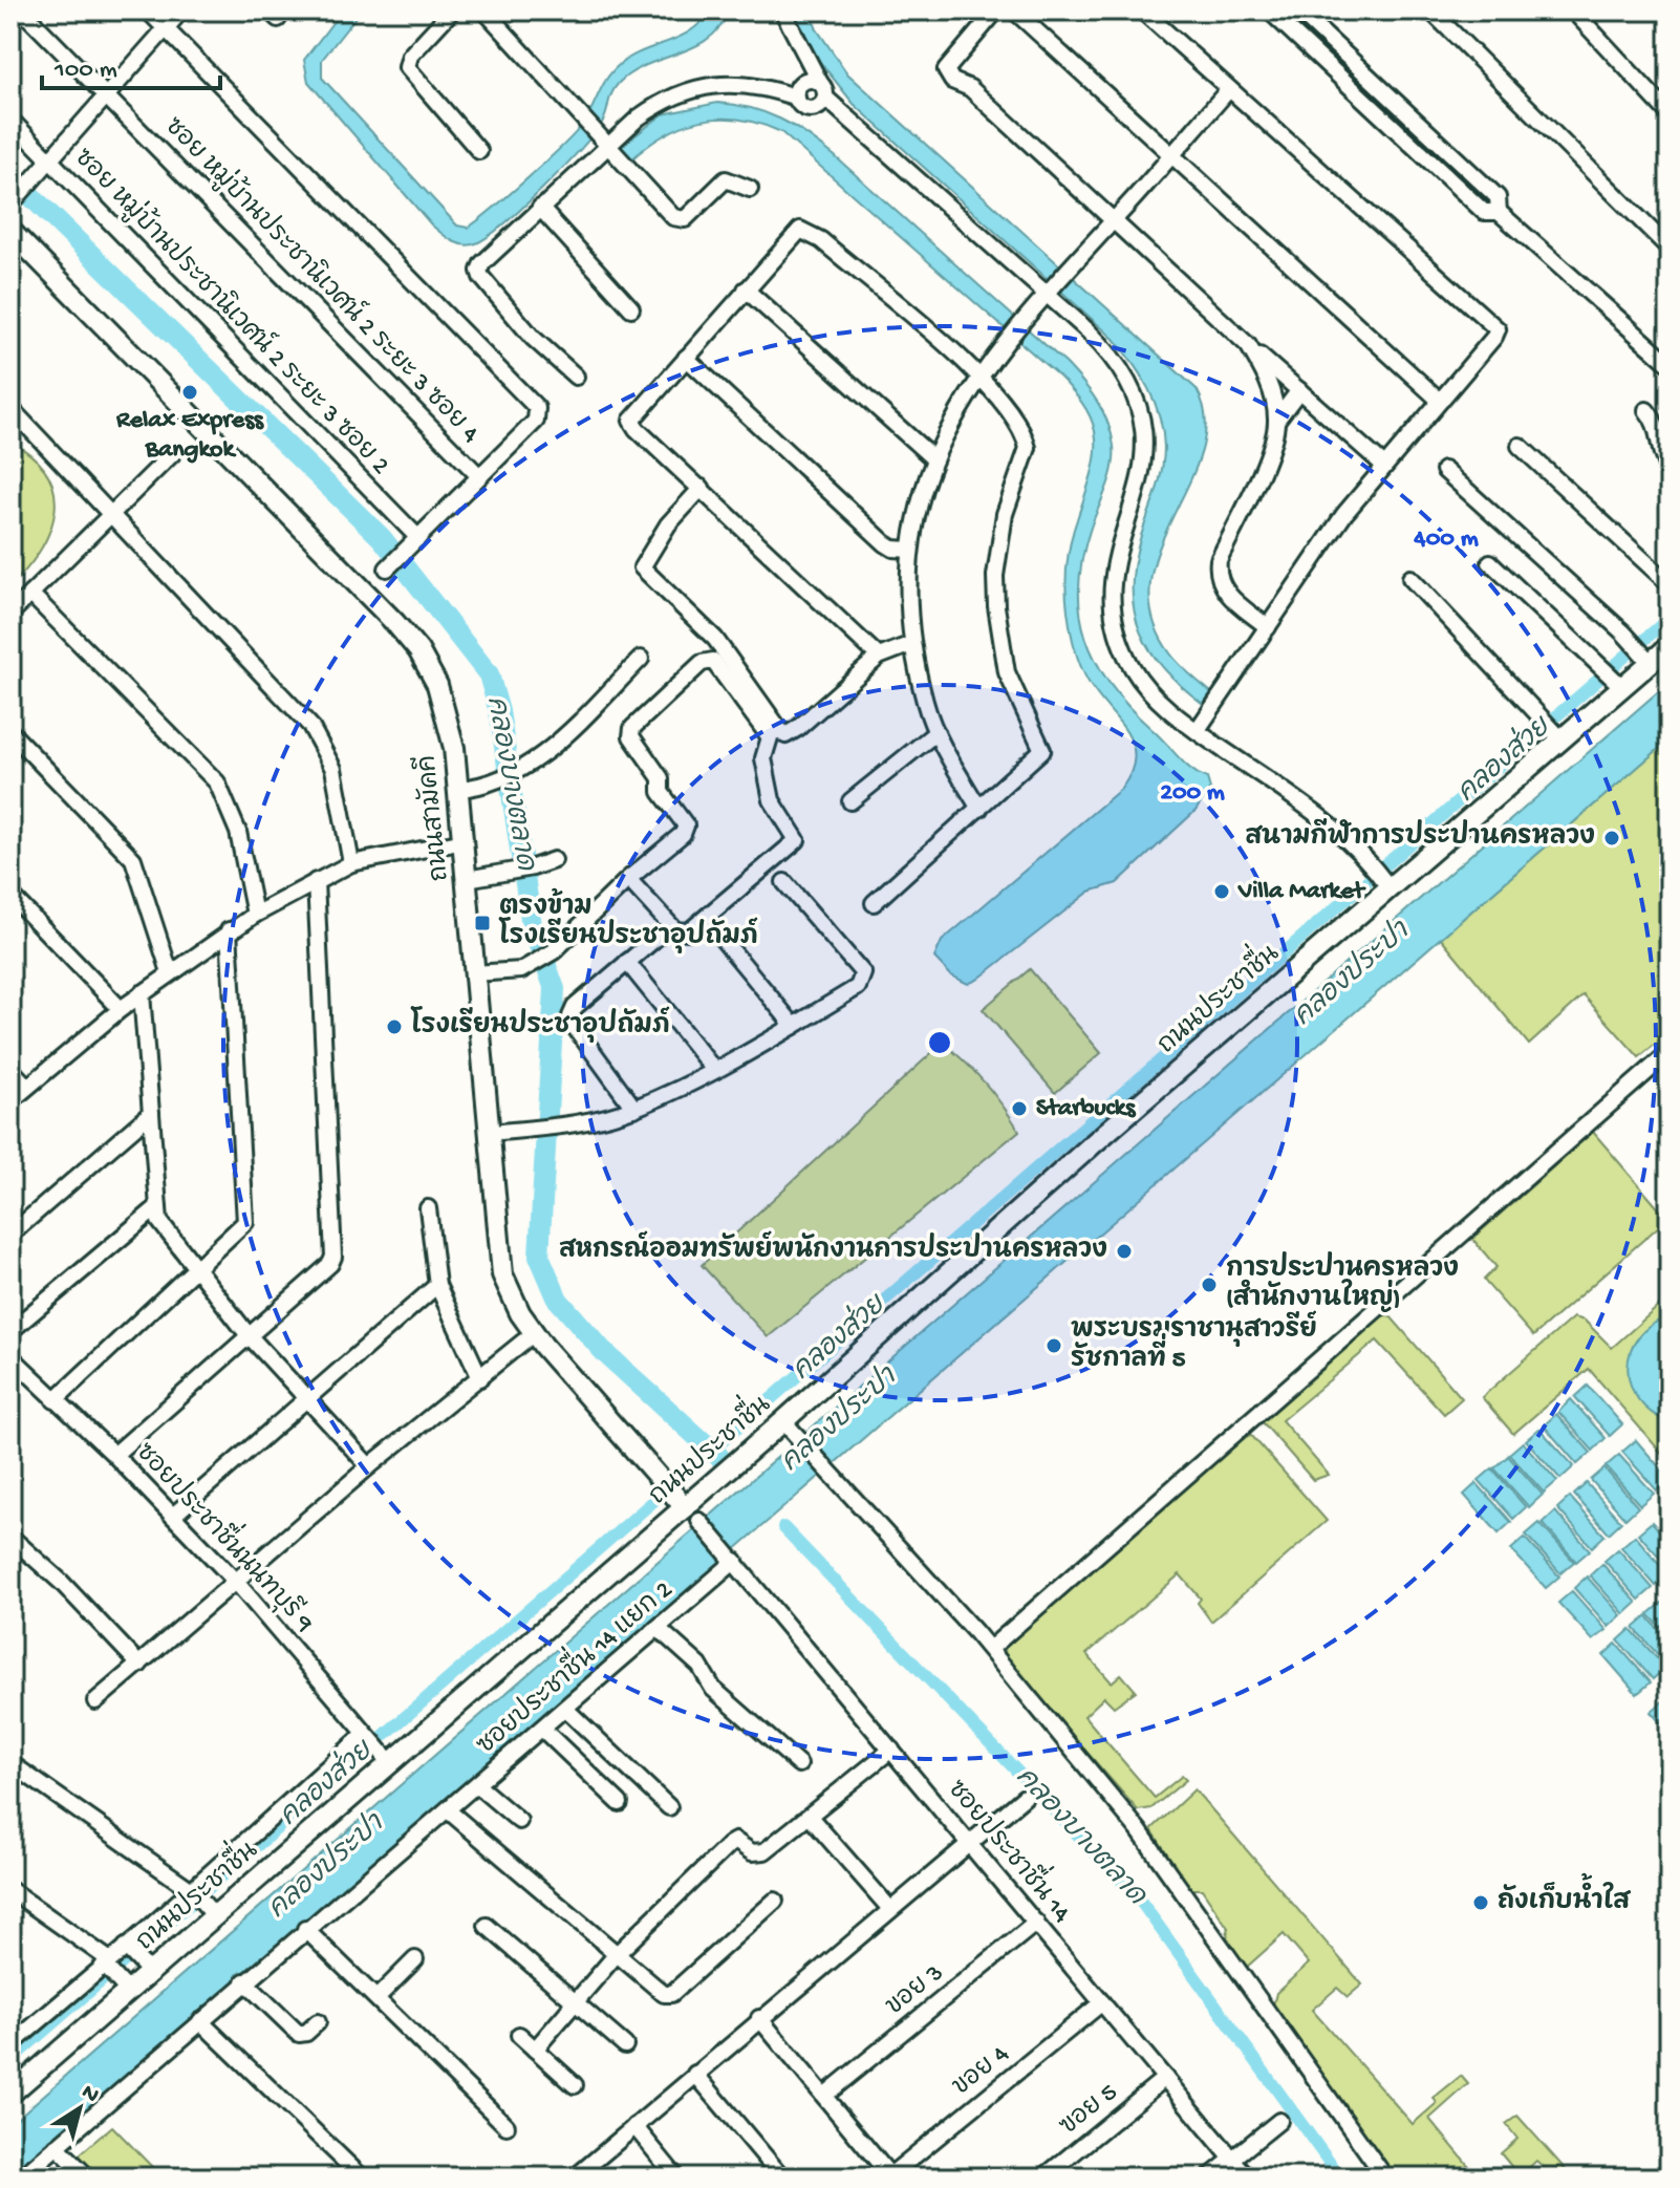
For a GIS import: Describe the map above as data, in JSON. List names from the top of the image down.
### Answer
{
  "streets": {
    "main road": ["ถนนสามัคคี", "ถนนประชาชื่น"],
    "street": [
      "ซอย หมู่บ้านประชานิเวศน์ 2 ระยะ 3 ซอย 4",
      "ซอย หมู่บ้านประชานิเวศน์ 2 ระยะ 3 ซอย 2",
      "ซอยประชาชื่นนนทบุรี 9",
      "ซอยประชาชื่น 14 แยก 2",
      "ซอยประชาชื่น 14",
      "ขอย 3",
      "ขอย 4",
      "ฃอย 5"
    ]
  },
  "crossings": [
    ["ถนนสามัคคี", "ถนนประชาชื่น"],
    ["ถนนสามัคคี", "ซอยประชาชื่น 14"],
    ["ถนนประชาชื่น", "ซอยประชาชื่นนนทบุรี 9"],
    ["ถนนประชาชื่น", "ซอยประชาชื่น 14"],
    ["ซอยประชาชื่น 14 แยก 2", "ซอยประชาชื่น 14"],
    ["ซอยประชาชื่น 14", "ขอย 3"],
    ["ซอยประชาชื่น 14", "ขอย 4"],
    ["ซอยประชาชื่น 14", "ฃอย 5"]
  ],
  "water": ["คลองส่วย", "คลองบางตลาด", "คลองประปา"],
  "places": {
    "other": [
      "Relax Express Bangkok",
      "สนามกีฬาการประปานครหลวง",
      "Villa Market",
      "โรงเรียนประชาอุปถัมภ์",
      "Starbucks",
      "สหกรณ์ออมทรัพย์พนักงานการประปานครหลวง",
      "การประปานครหลวง (สำนักงานใหญ่)",
      "พระบรมราชานุสาวรีย์ รัชกาลที่ 5",
      "ถังเก็บน้ำใส"
    ],
    "transit": ["ตรงข้าม โรงเรียนประชาอุปถัมภ์"]
  },
  "scale_bar": "100 m",
  "north": "top right",
  "rings": ["400 m", "200 m"]
}
